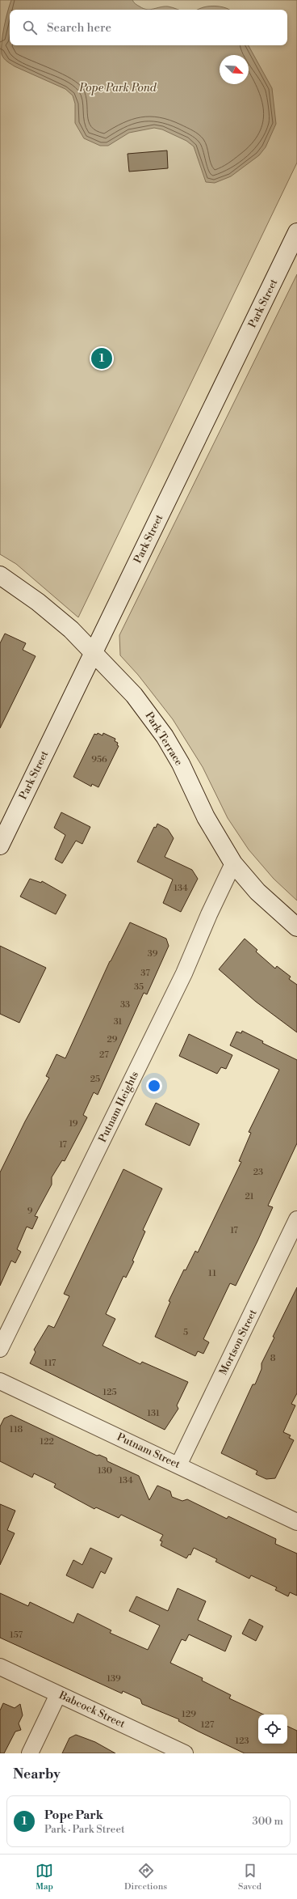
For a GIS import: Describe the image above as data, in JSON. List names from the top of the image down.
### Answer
{
  "streets": {
    "main road": ["Park Street", "Park Terrace"],
    "street": [
      "Putnam Heights",
      "Mortson Street",
      "Putnam Street",
      "Babcock Street"
    ]
  },
  "crossings": [
    ["Park Street", "Park Terrace"],
    ["Park Terrace", "Putnam Heights"],
    ["Mortson Street", "Putnam Street"]
  ],
  "water": ["Pope Park Pond"],
  "house_numbers": [
    "956",
    "134",
    "39",
    "37",
    "35",
    "33",
    "31",
    "29",
    "27",
    "25",
    "19",
    "17",
    "23",
    "21",
    "9",
    "17",
    "11",
    "5",
    "8",
    "117",
    "125",
    "131",
    "118",
    "122",
    "130",
    "134",
    "157",
    "139",
    "129",
    "127",
    "123"
  ],
  "north": "bottom right",
  "page": {
    "search": "Search here",
    "pins": "1",
    "heading": "Nearby",
    "list": [
      {
        "mark": "1",
        "name": "Pope Park",
        "note": "Park · Park Street",
        "value": "300 m"
      }
    ],
    "nav": ["Map", "Directions", "Saved"]
  }
}
